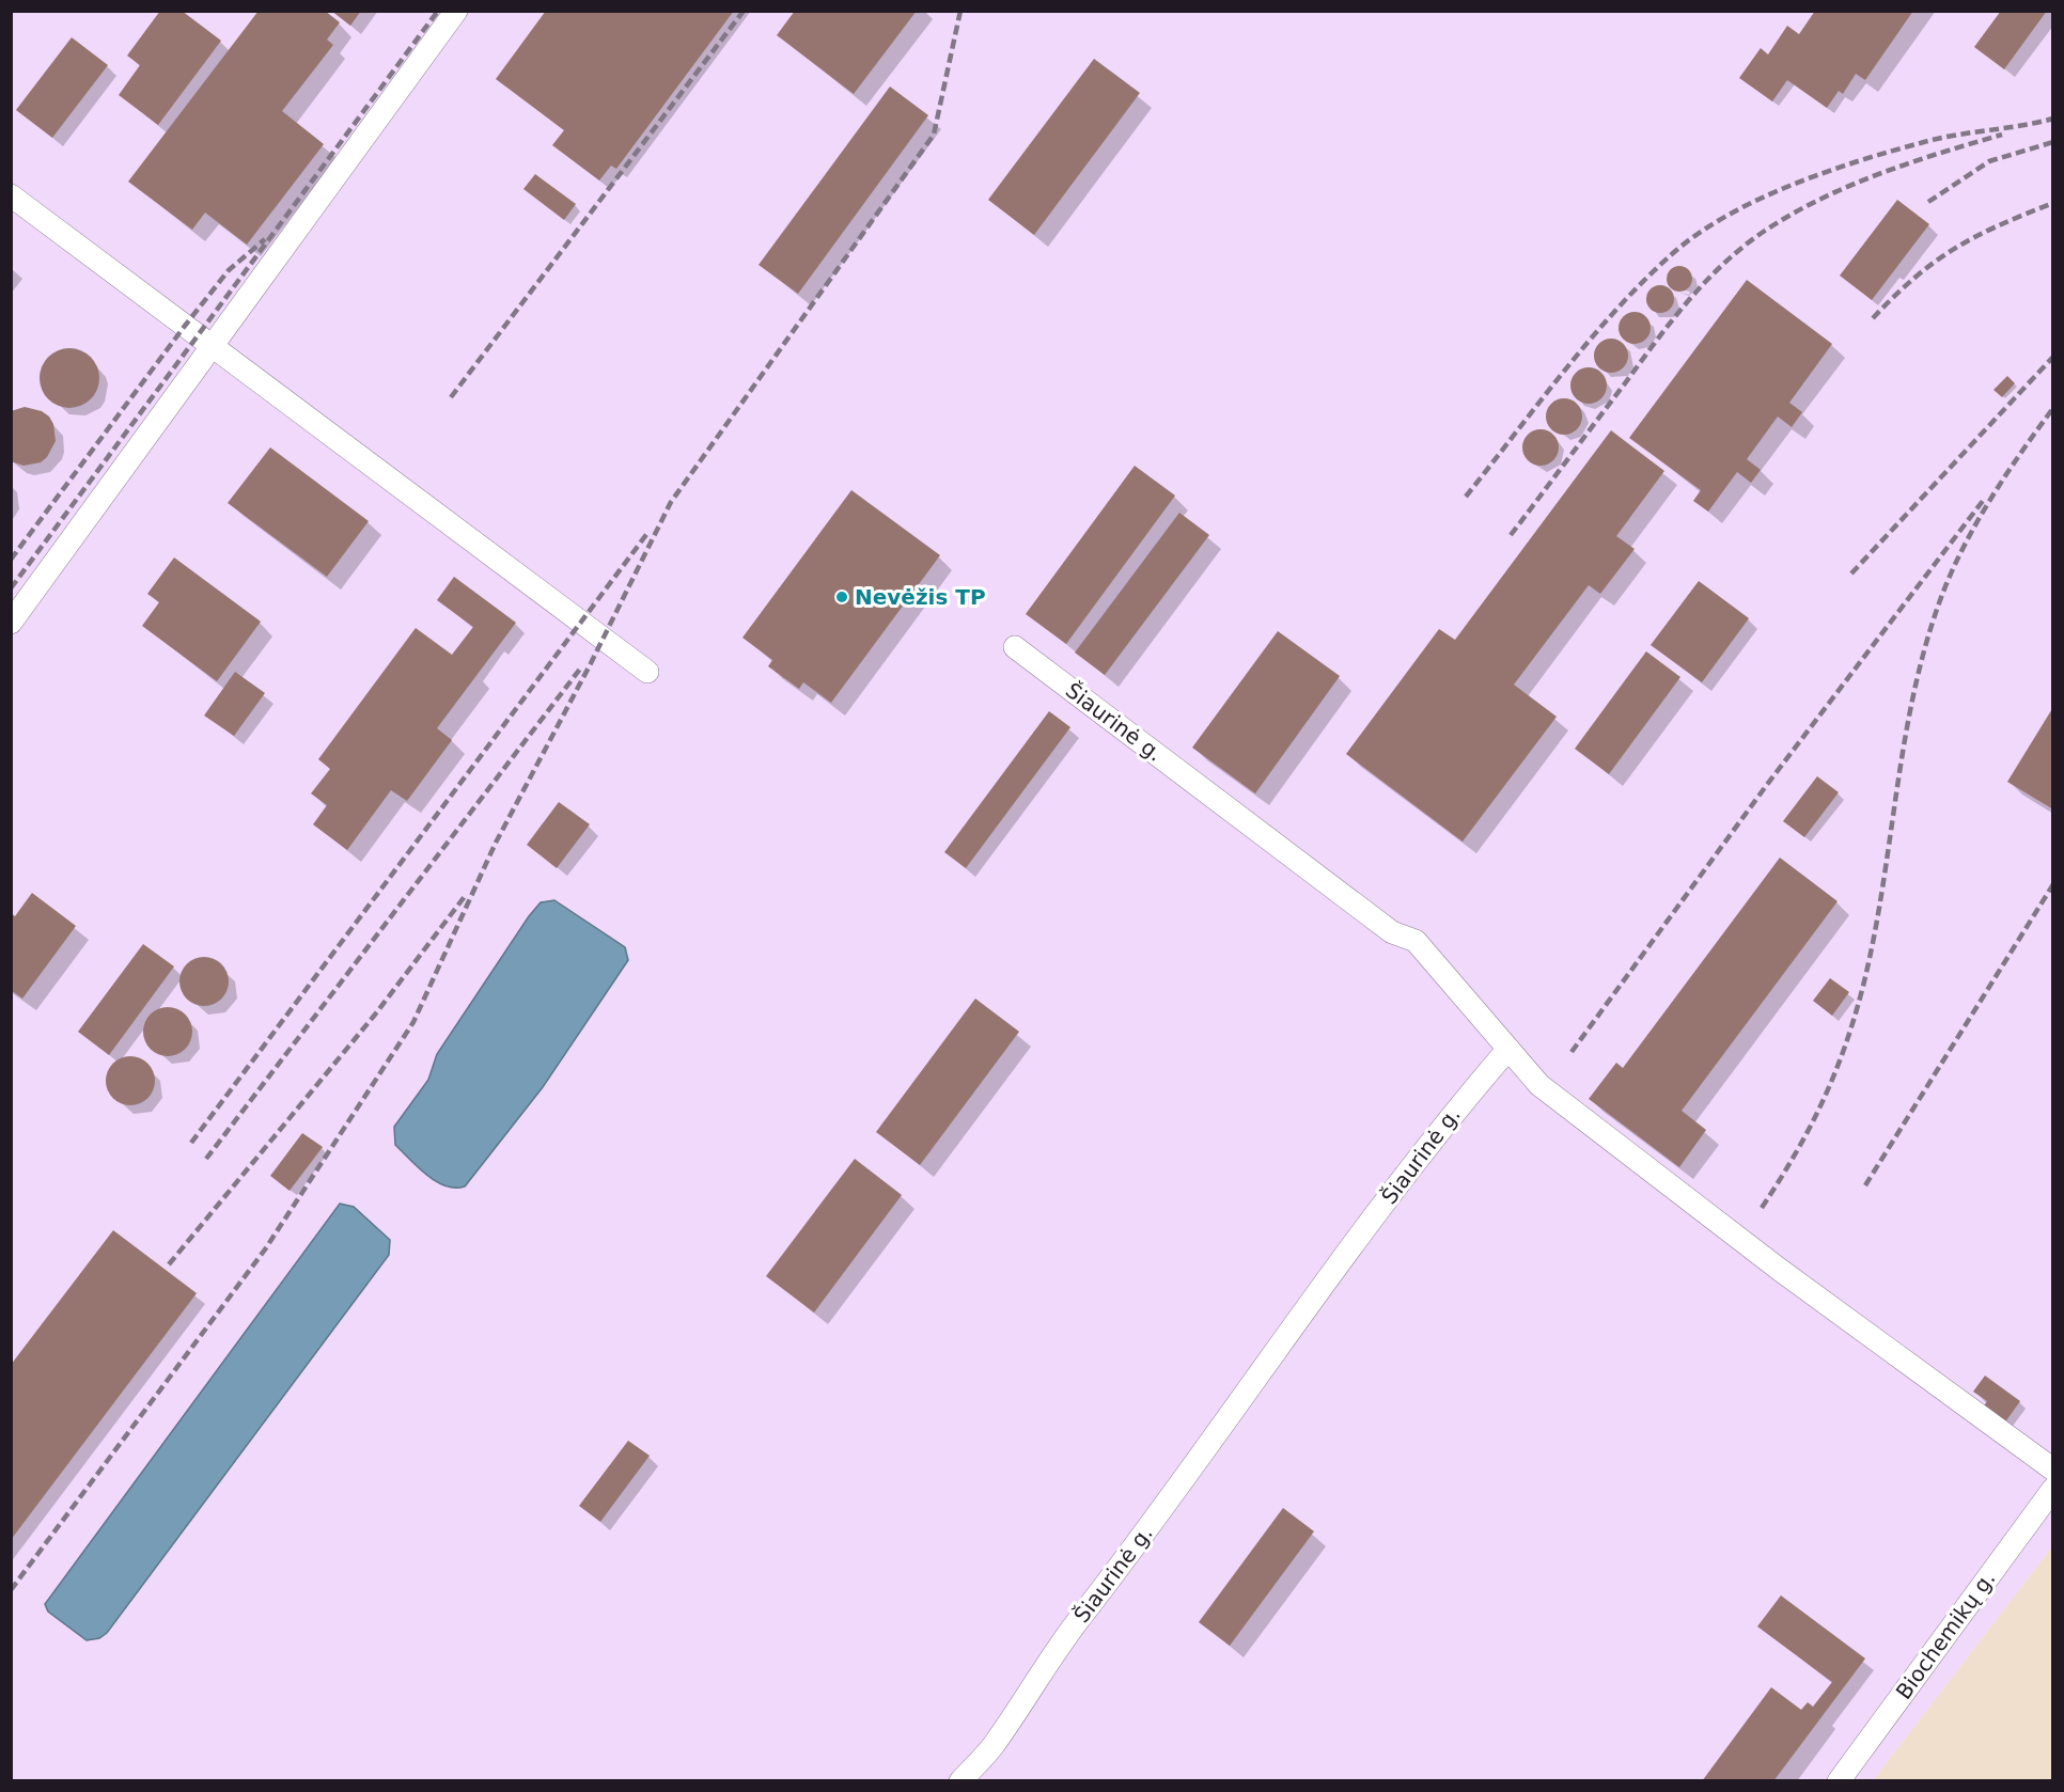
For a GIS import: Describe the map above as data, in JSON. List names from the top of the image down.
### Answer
{
  "streets": {
    "street": ["Šiaurinė g.", "Biochemikų g."]
  },
  "places": ["Nevėžis TP"]
}
